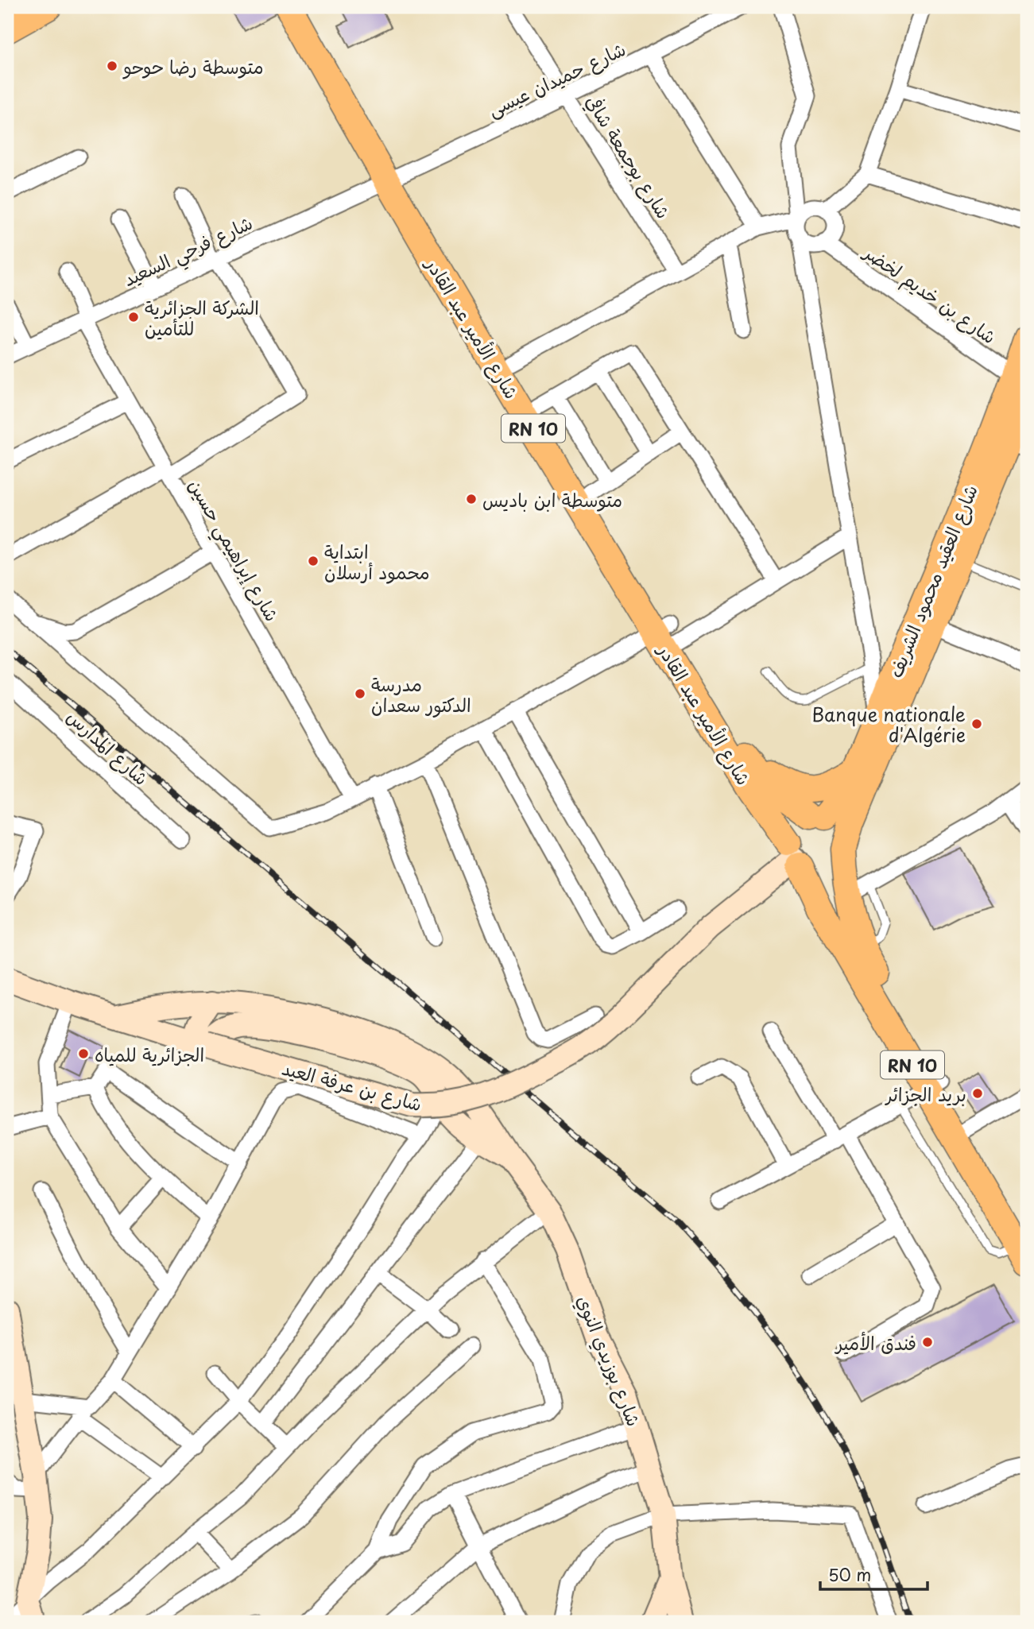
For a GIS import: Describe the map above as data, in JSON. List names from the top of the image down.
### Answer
{
  "streets": {
    "main road": ["شارع الأمير عبد القادر", "RN 10", "شارع العقيد محمود الشريف"],
    "street": [
      "شارع حميدان عيسى",
      "شارع بوجمعة شافي",
      "شارع فرحي السعيد",
      "شارع بن خديم لخضر",
      "شارع إبراهيمي حسين",
      "شارع المدارس",
      "شارع بن عرفة العيد",
      "شارع بوزيدي النوي"
    ]
  },
  "crossings": [
    ["شارع حميدان عيسى", "شارع بوجمعة شافي"],
    ["شارع حميدان عيسى", "شارع فرحي السعيد"],
    ["شارع حميدان عيسى", "شارع الأمير عبد القادر"],
    ["شارع فرحي السعيد", "شارع الأمير عبد القادر"],
    ["شارع فرحي السعيد", "شارع إبراهيمي حسين"],
    ["شارع بن خديم لخضر", "شارع العقيد محمود الشريف"],
    ["شارع الأمير عبد القادر", "شارع العقيد محمود الشريف"],
    ["شارع الأمير عبد القادر", "شارع بن عرفة العيد"],
    ["شارع العقيد محمود الشريف", "شارع بن عرفة العيد"],
    ["شارع بن عرفة العيد", "شارع بوزيدي النوي"]
  ],
  "places": [
    "متوسطة رضا حوحو",
    "الشركة الجزائرية للتأمين",
    "متوسطة ابن باديس",
    "ابتداية محمود أرسلان",
    "مدرسة الدكتور سعدان",
    "Banque nationale d'Algérie",
    "الجزائرية للمياه",
    "بريد الجزائر",
    "فندق الأمير"
  ],
  "scale_bar": "50 m"
}
